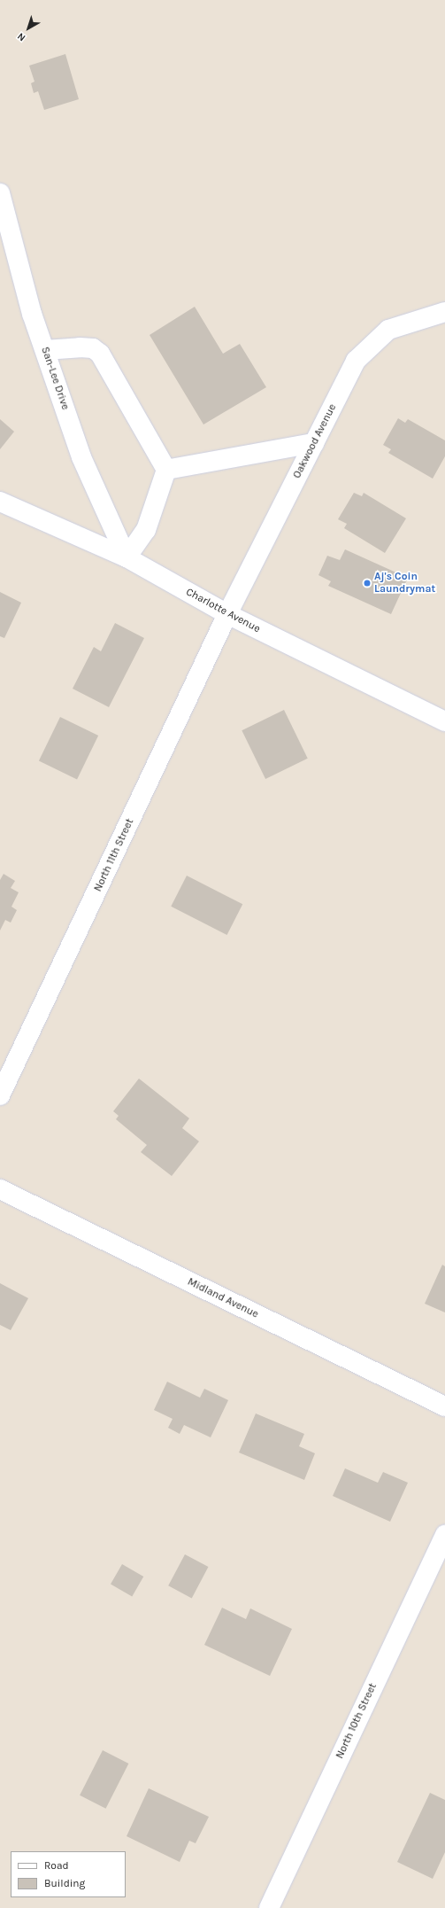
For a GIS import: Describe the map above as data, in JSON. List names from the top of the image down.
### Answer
{
  "streets": {
    "street": [
      "San-Lee Drive",
      "Oakwood Avenue",
      "Charlotte Avenue",
      "North 11th Street",
      "Midland Avenue",
      "North 10th Street"
    ]
  },
  "crossings": [
    ["San-Lee Drive", "Charlotte Avenue"],
    ["Oakwood Avenue", "Charlotte Avenue"],
    ["Oakwood Avenue", "North 11th Street"],
    ["Charlotte Avenue", "North 11th Street"]
  ],
  "places": ["Aj's Coin Laundrymat"],
  "legend": ["Road", "Building"],
  "north": "bottom left"
}
